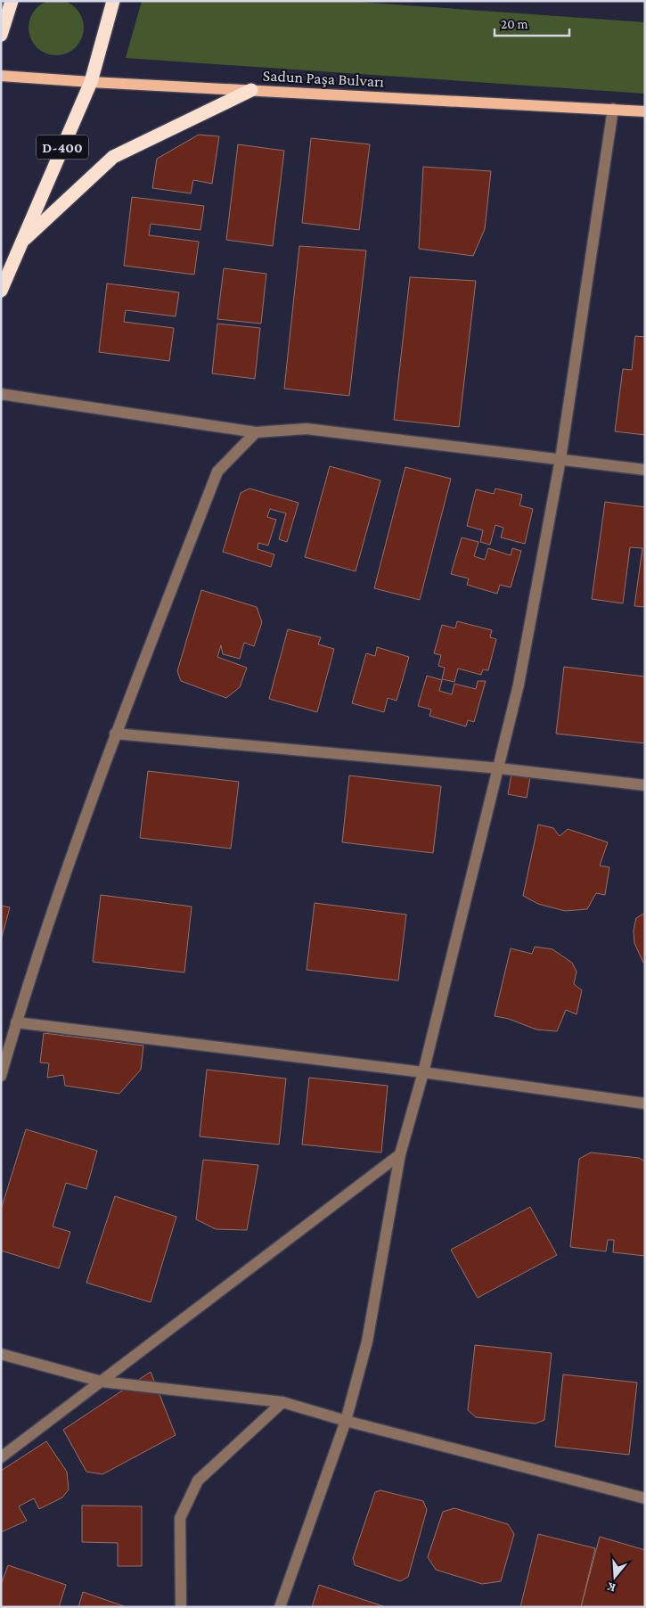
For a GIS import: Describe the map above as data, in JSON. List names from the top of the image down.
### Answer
{
  "streets": {
    "highway": ["D-400"],
    "main road": ["Sadun Paşa Bulvarı"]
  },
  "crossings": [
    ["Sadun Paşa Bulvarı", "D-400"]
  ],
  "scale_bar": "20 m",
  "north": "bottom"
}
